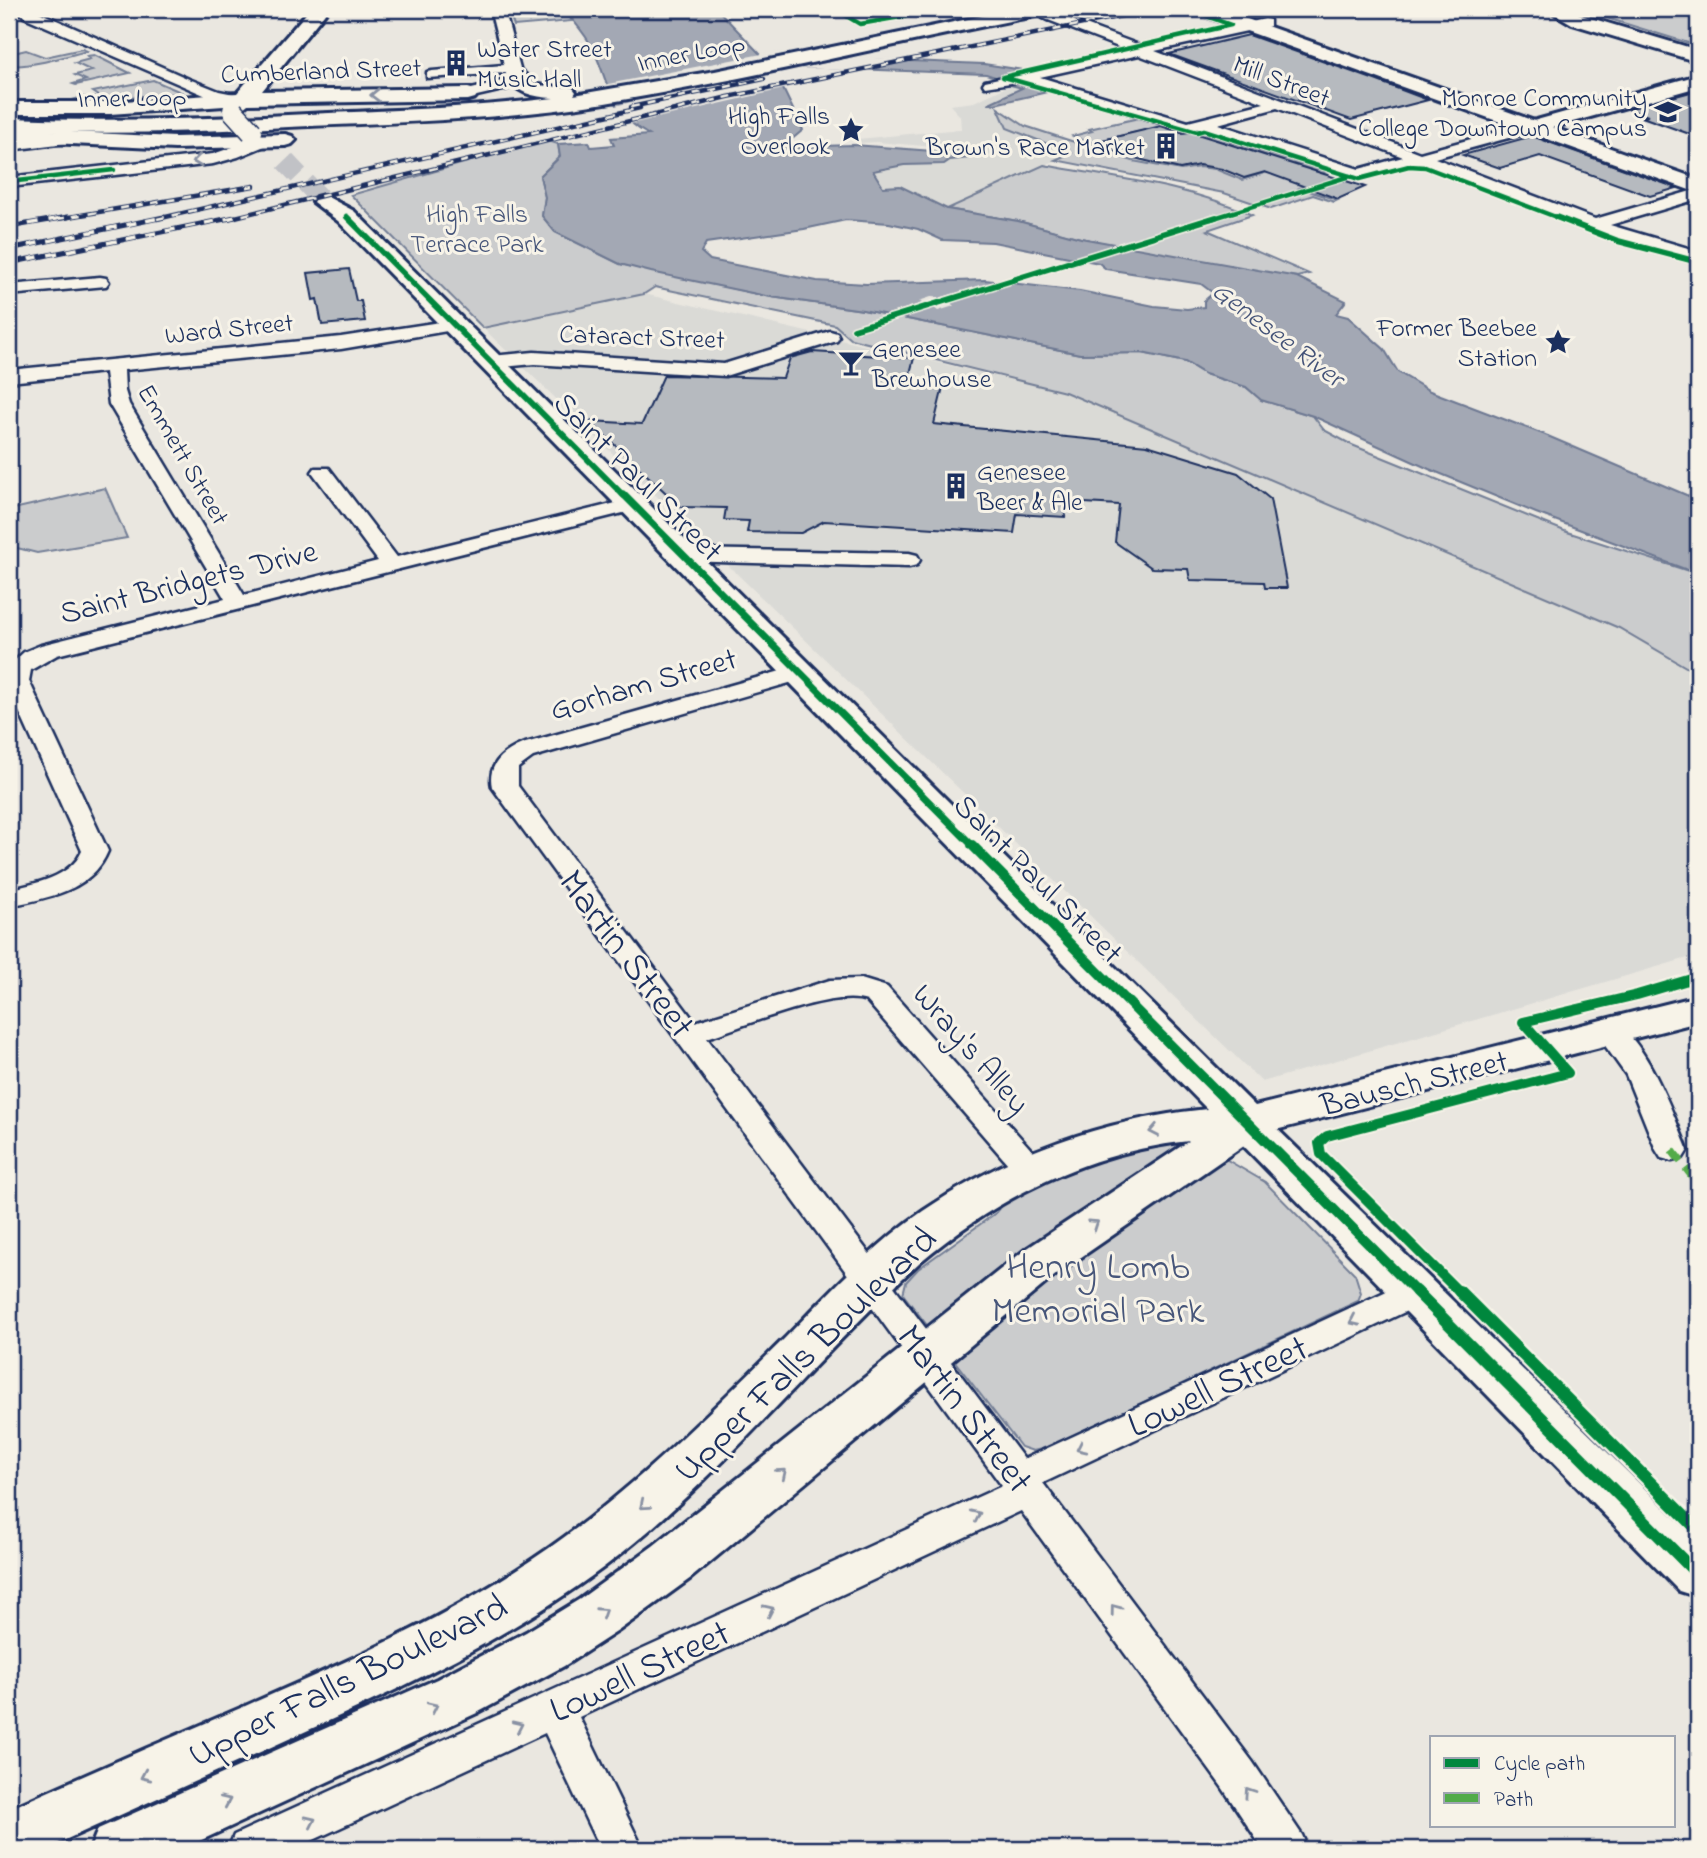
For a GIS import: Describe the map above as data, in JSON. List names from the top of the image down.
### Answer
{
  "streets": {
    "main road": [
      "Inner Loop",
      "Cumberland Street",
      "Saint Paul Street",
      "Bausch Street",
      "Upper Falls Boulevard"
    ],
    "street": [
      "Mill Street",
      "Ward Street",
      "Cataract Street",
      "Emmett Street",
      "Saint Bridgets Drive",
      "Gorham Street",
      "Martin Street",
      "Wray's Alley",
      "Lowell Street"
    ]
  },
  "crossings": [
    ["Inner Loop", "Mill Street"],
    ["Ward Street", "Emmett Street"],
    ["Ward Street", "Saint Paul Street"],
    ["Cataract Street", "Saint Paul Street"],
    ["Emmett Street", "Saint Bridgets Drive"],
    ["Saint Paul Street", "Saint Bridgets Drive"],
    ["Saint Paul Street", "Gorham Street"],
    ["Saint Paul Street", "Bausch Street"],
    ["Saint Paul Street", "Upper Falls Boulevard"],
    ["Saint Paul Street", "Lowell Street"],
    ["Gorham Street", "Martin Street"],
    ["Martin Street", "Wray's Alley"],
    ["Martin Street", "Upper Falls Boulevard"],
    ["Martin Street", "Lowell Street"],
    ["Wray's Alley", "Upper Falls Boulevard"],
    ["Bausch Street", "Upper Falls Boulevard"]
  ],
  "water": ["Genesee River"],
  "parks": ["High Falls Terrace Park", "Henry Lomb Memorial Park"],
  "places": {
    "building": ["Water Street Music Hall", "Brown's Race Market", "Genesee Beer & Ale"],
    "school or university": ["Monroe Community College Downtown Campus"],
    "place": ["High Falls Overlook", "Former Beebee Station"],
    "bar": ["Genesee Brewhouse"]
  },
  "legend": ["Cycle path", "Path"]
}
